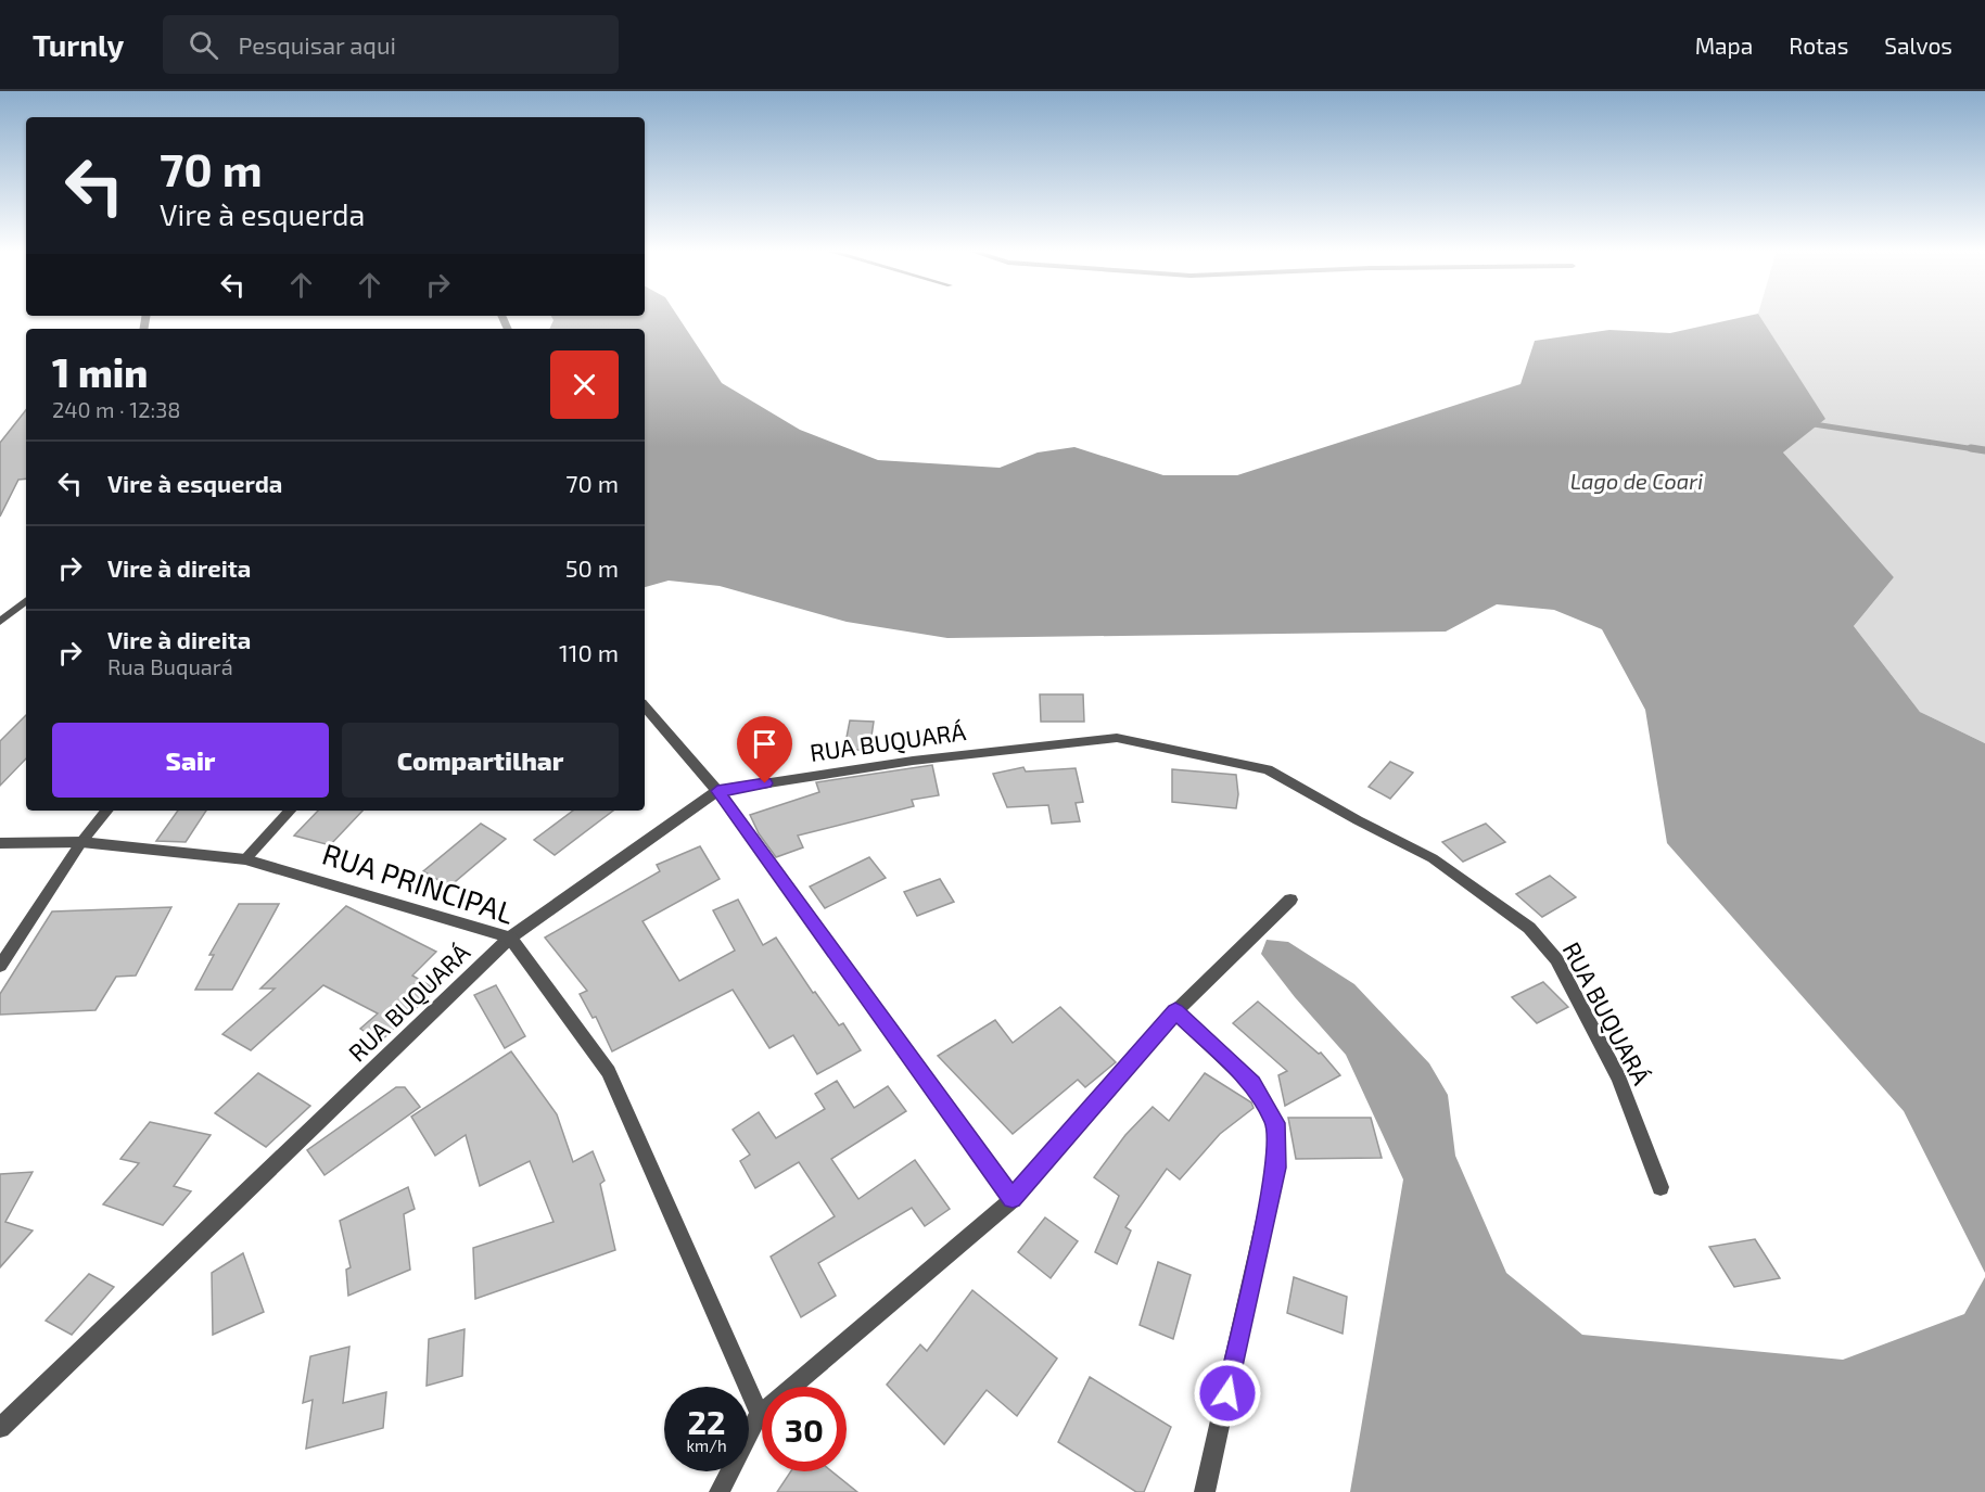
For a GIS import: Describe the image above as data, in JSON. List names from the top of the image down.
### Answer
{
  "streets": {
    "street": ["RUA BUQUARÁ", "RUA PRINCIPAL"]
  },
  "crossings": [
    ["RUA BUQUARÁ", "RUA PRINCIPAL"]
  ],
  "water": ["Lago de Coari"],
  "page": {
    "header": "Turnly",
    "search": "Pesquisar aqui",
    "nav": ["Mapa", "Rotas", "Salvos"],
    "turn": ["70 m", "Vire à esquerda"],
    "heading": ["1 min", "240 m · 12:38"],
    "list": [
      {
        "name": "Vire à esquerda",
        "value": "70 m"
      },
      {
        "name": "Vire à direita",
        "value": "50 m"
      },
      {
        "name": "Vire à direita",
        "note": "Rua Buquará",
        "value": "110 m"
      }
    ],
    "buttons": ["Sair", "Compartilhar"],
    "speed": "22 km/h",
    "limit": "30"
  }
}
